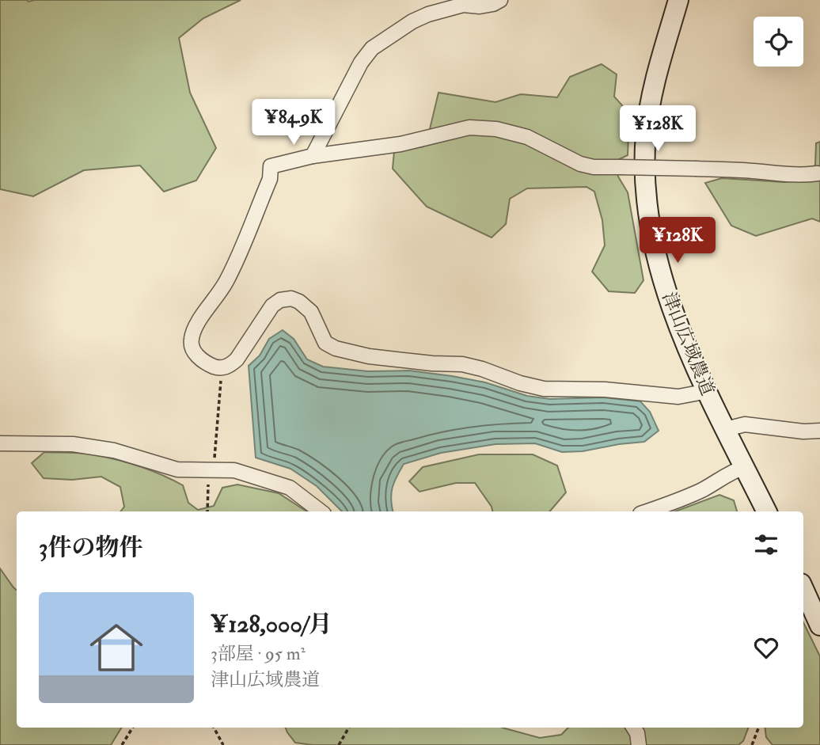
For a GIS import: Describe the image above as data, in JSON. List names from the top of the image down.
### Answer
{
  "streets": {
    "street": ["津山広域農道"]
  },
  "page": {
    "price": ["¥84.9K", "¥128K", "¥128K"],
    "heading": "3件の物件",
    "list": [
      {
        "name": "¥128,000/月",
        "note": "3部屋 · 95 m² · 津山広域農道"
      }
    ]
  }
}
